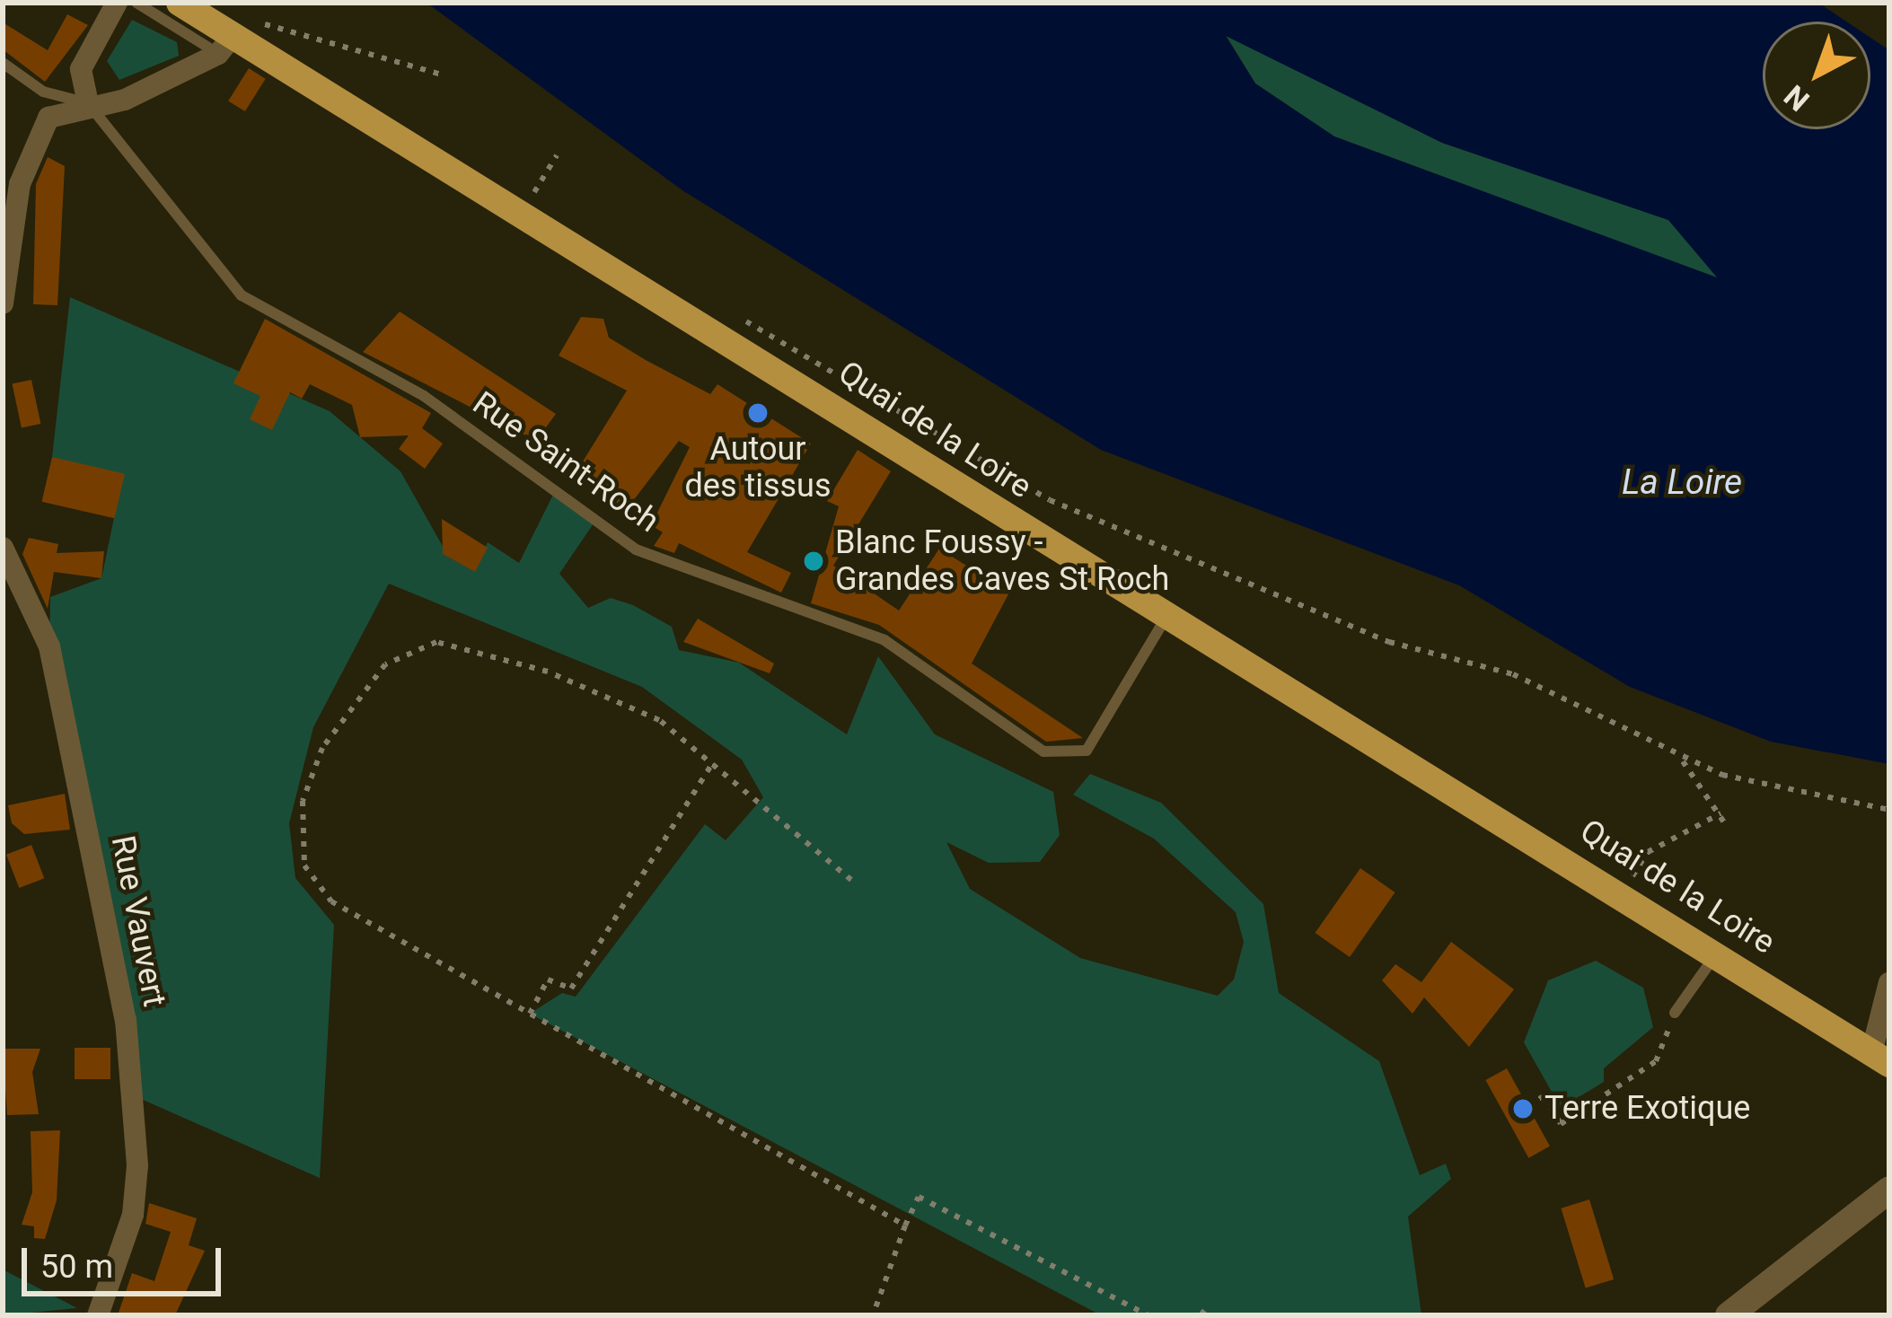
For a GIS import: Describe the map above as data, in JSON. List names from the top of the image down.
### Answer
{
  "streets": {
    "main road": ["Quai de la Loire"],
    "street": ["Rue Vauvert"],
    "lane": ["Rue Saint-Roch"]
  },
  "crossings": [
    ["Quai de la Loire", "Rue Saint-Roch"]
  ],
  "water": ["La Loire"],
  "places": ["Autour des tissus", "Blanc Foussy - Grandes Caves St Roch", "Terre Exotique"],
  "scale_bar": "50 m",
  "north": "bottom left"
}
